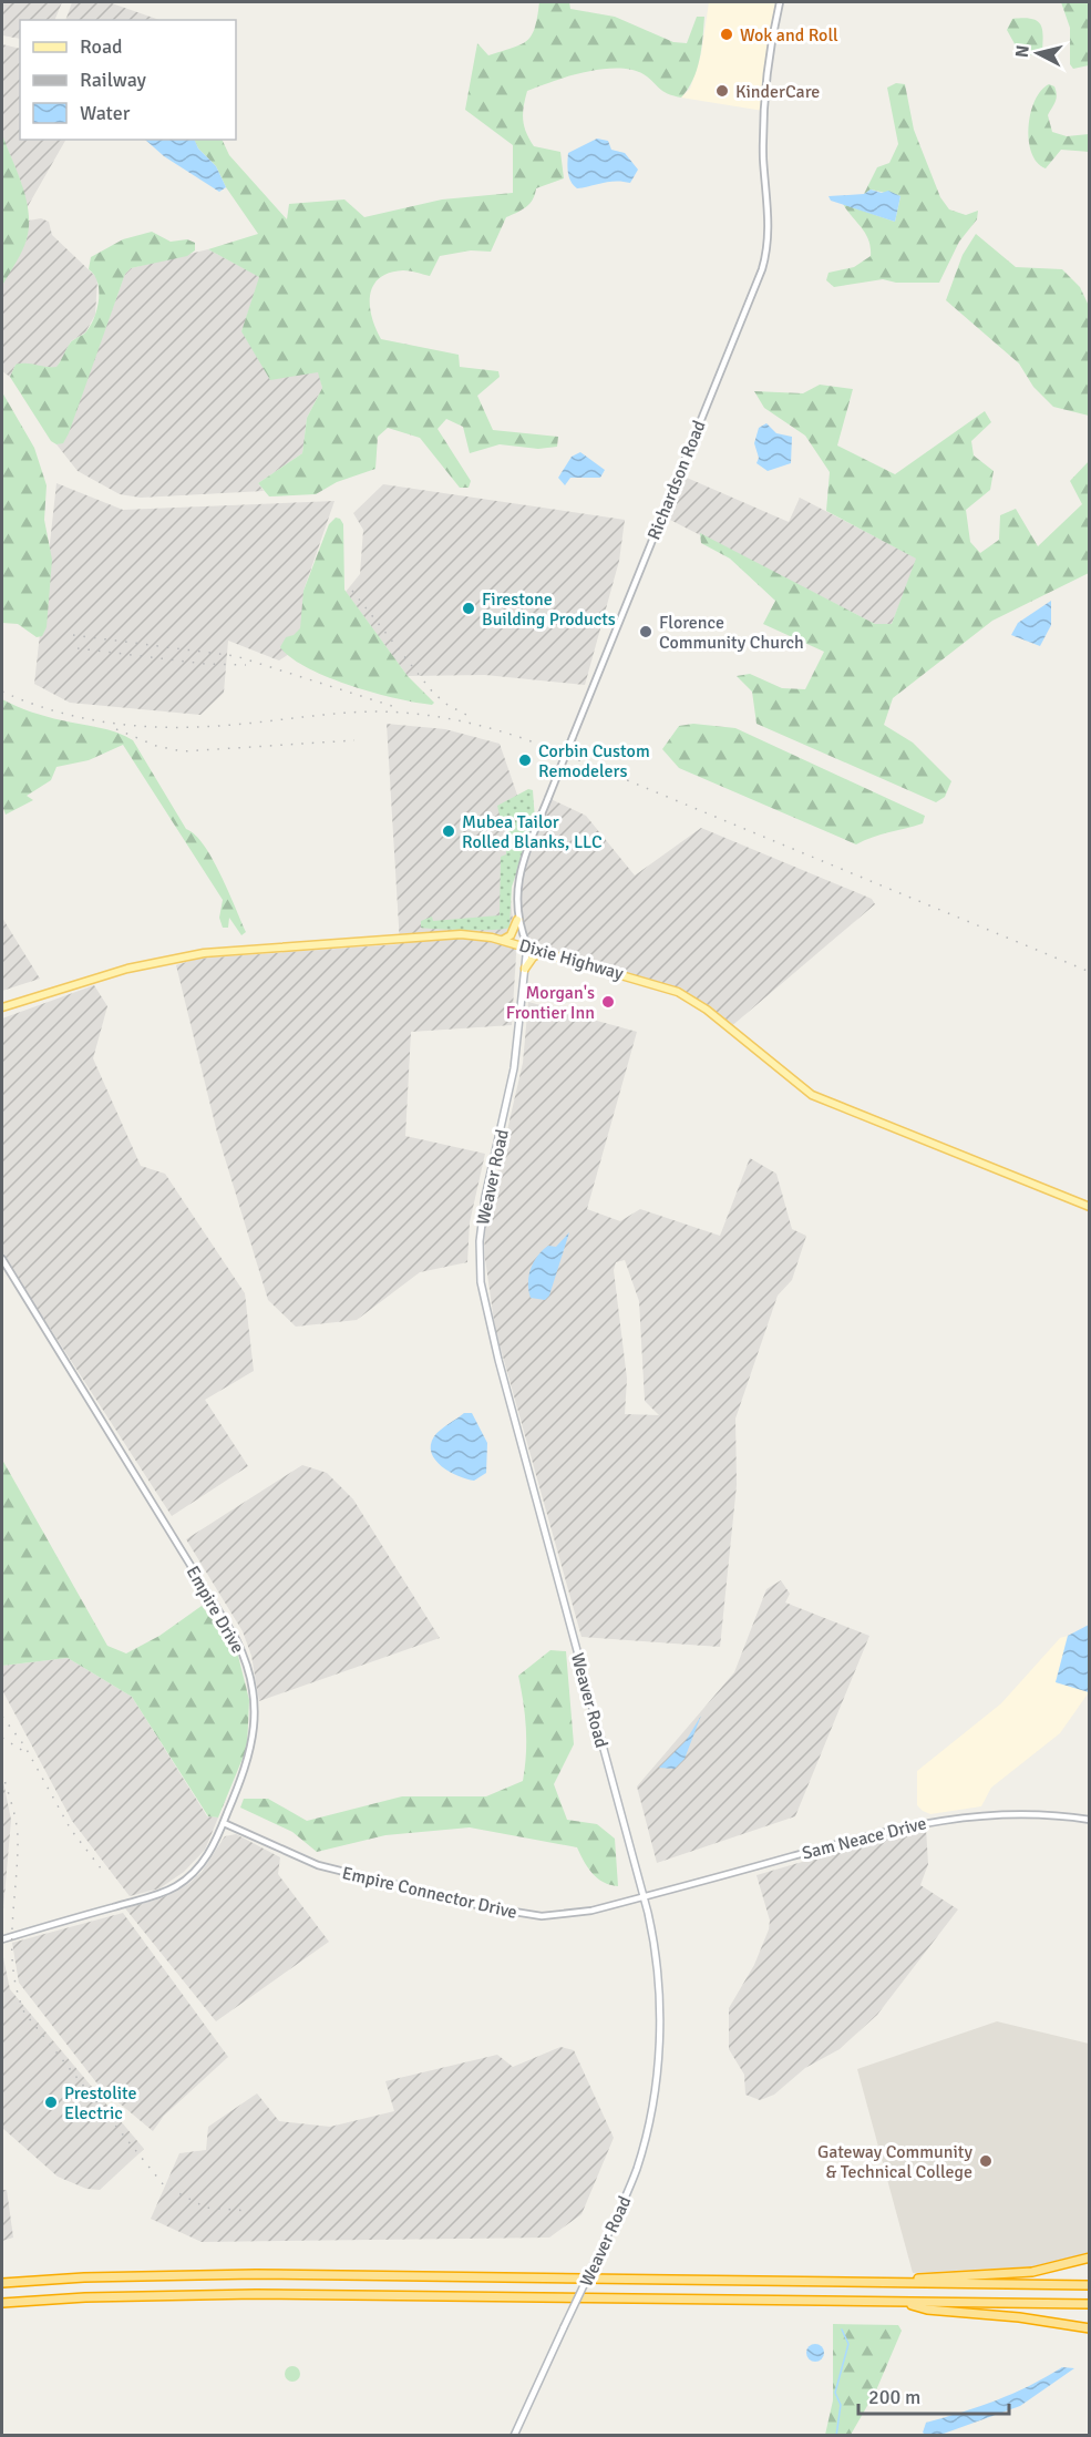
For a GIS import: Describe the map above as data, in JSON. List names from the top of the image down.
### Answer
{
  "streets": {
    "main road": ["Dixie Highway", "Weaver Road"],
    "street": [
      "Richardson Road",
      "Empire Drive",
      "Sam Neace Drive",
      "Empire Connector Drive"
    ]
  },
  "crossings": [
    ["Richardson Road", "Dixie Highway"],
    ["Richardson Road", "Weaver Road"],
    ["Dixie Highway", "Weaver Road"],
    ["Weaver Road", "Sam Neace Drive"],
    ["Weaver Road", "Empire Connector Drive"],
    ["Empire Drive", "Empire Connector Drive"],
    ["Sam Neace Drive", "Empire Connector Drive"]
  ],
  "places": [
    "Wok and Roll",
    "KinderCare",
    "Firestone Building Products",
    "Florence Community Church",
    "Corbin Custom Remodelers",
    "Mubea Tailor Rolled Blanks, LLC",
    "Morgan's Frontier Inn",
    "Prestolite Electric",
    "Gateway Community & Technical College"
  ],
  "legend": ["Road", "Railway", "Water"],
  "scale_bar": "200 m",
  "north": "left"
}
